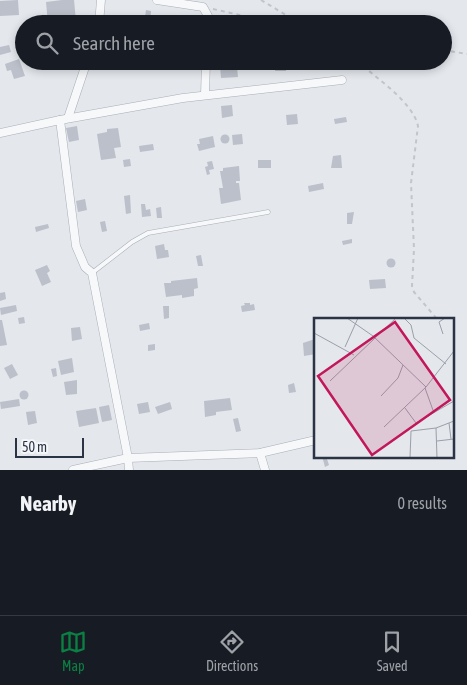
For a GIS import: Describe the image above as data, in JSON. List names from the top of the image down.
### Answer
{
  "scale_bar": "50 m",
  "page": {
    "search": "Search here",
    "scale": "50 m",
    "heading": ["Nearby", "0 results"],
    "nav": ["Map", "Directions", "Saved"]
  }
}
